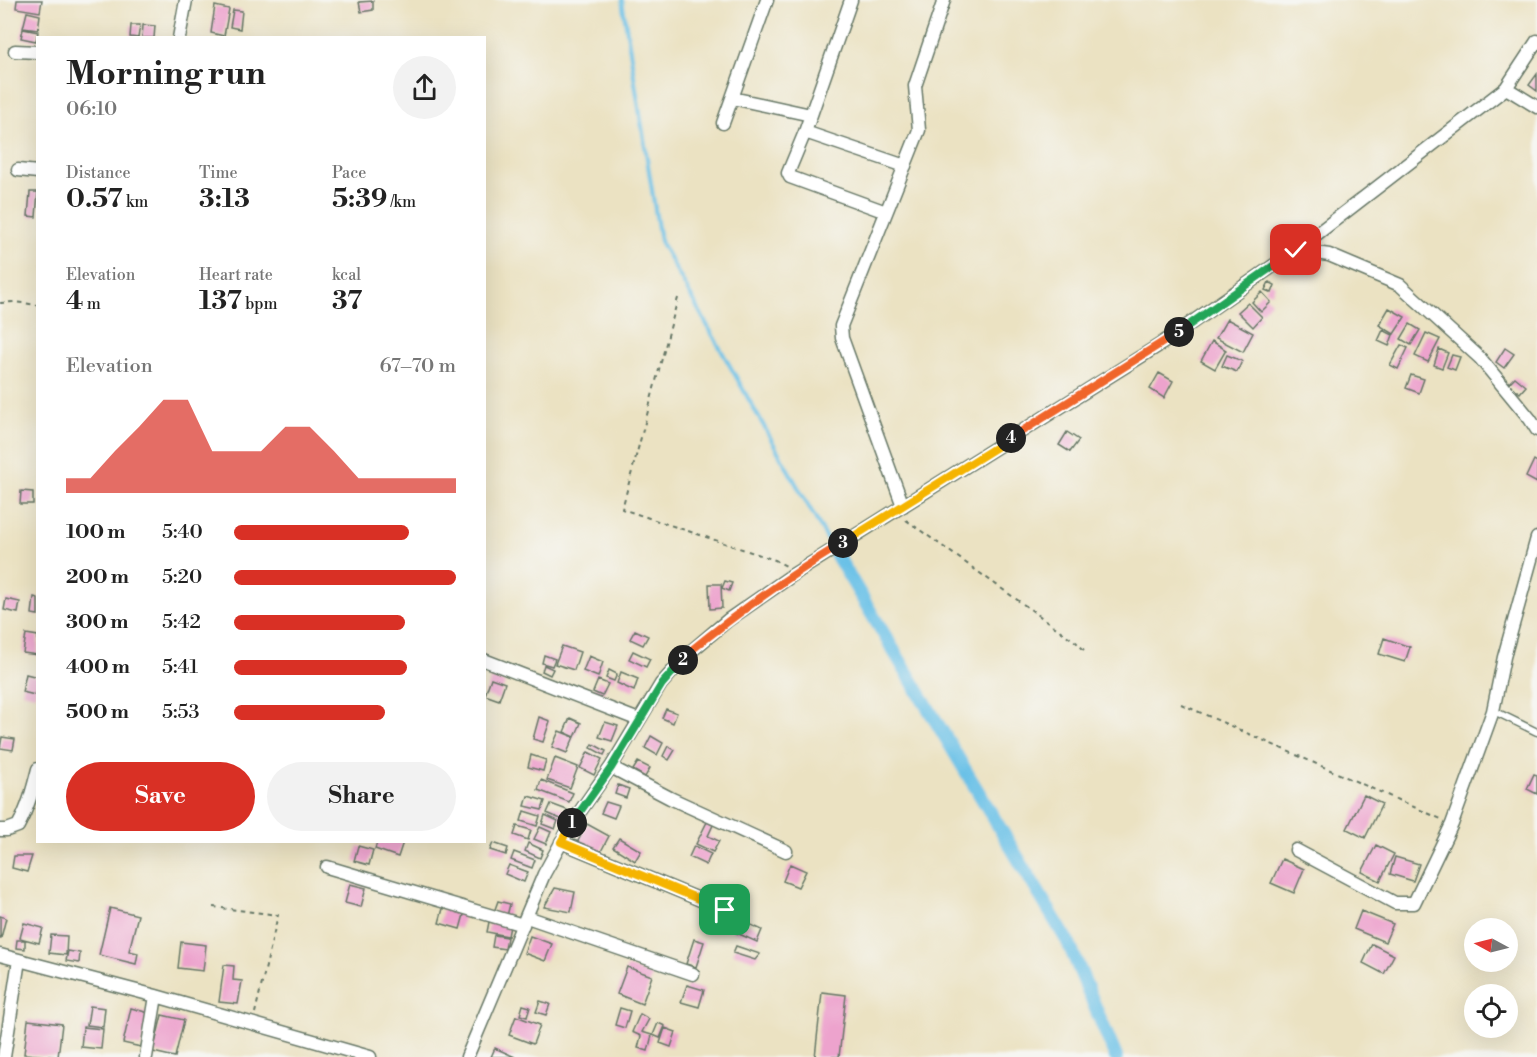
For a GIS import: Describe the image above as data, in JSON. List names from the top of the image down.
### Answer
{
  "north": "left",
  "page": {
    "heading": ["Morning run", "06:10"],
    "stats": [
      ["Distance", "0.57 km"],
      ["Time", "3:13"],
      ["Pace", "5:39 /km"],
      ["Elevation", "4 m"],
      ["Heart rate", "137 bpm"],
      ["kcal", "37"]
    ],
    "pins": [
      "5",
      "4",
      "3",
      "2",
      "1"
    ],
    "chart": ["Elevation", "67–70 m"],
    "list": [
      {
        "name": "100 m",
        "note": "5:40"
      },
      {
        "name": "200 m",
        "note": "5:20"
      },
      {
        "name": "300 m",
        "note": "5:42"
      },
      {
        "name": "400 m",
        "note": "5:41"
      },
      {
        "name": "500 m",
        "note": "5:53"
      }
    ],
    "buttons": ["Save", "Share"]
  }
}
